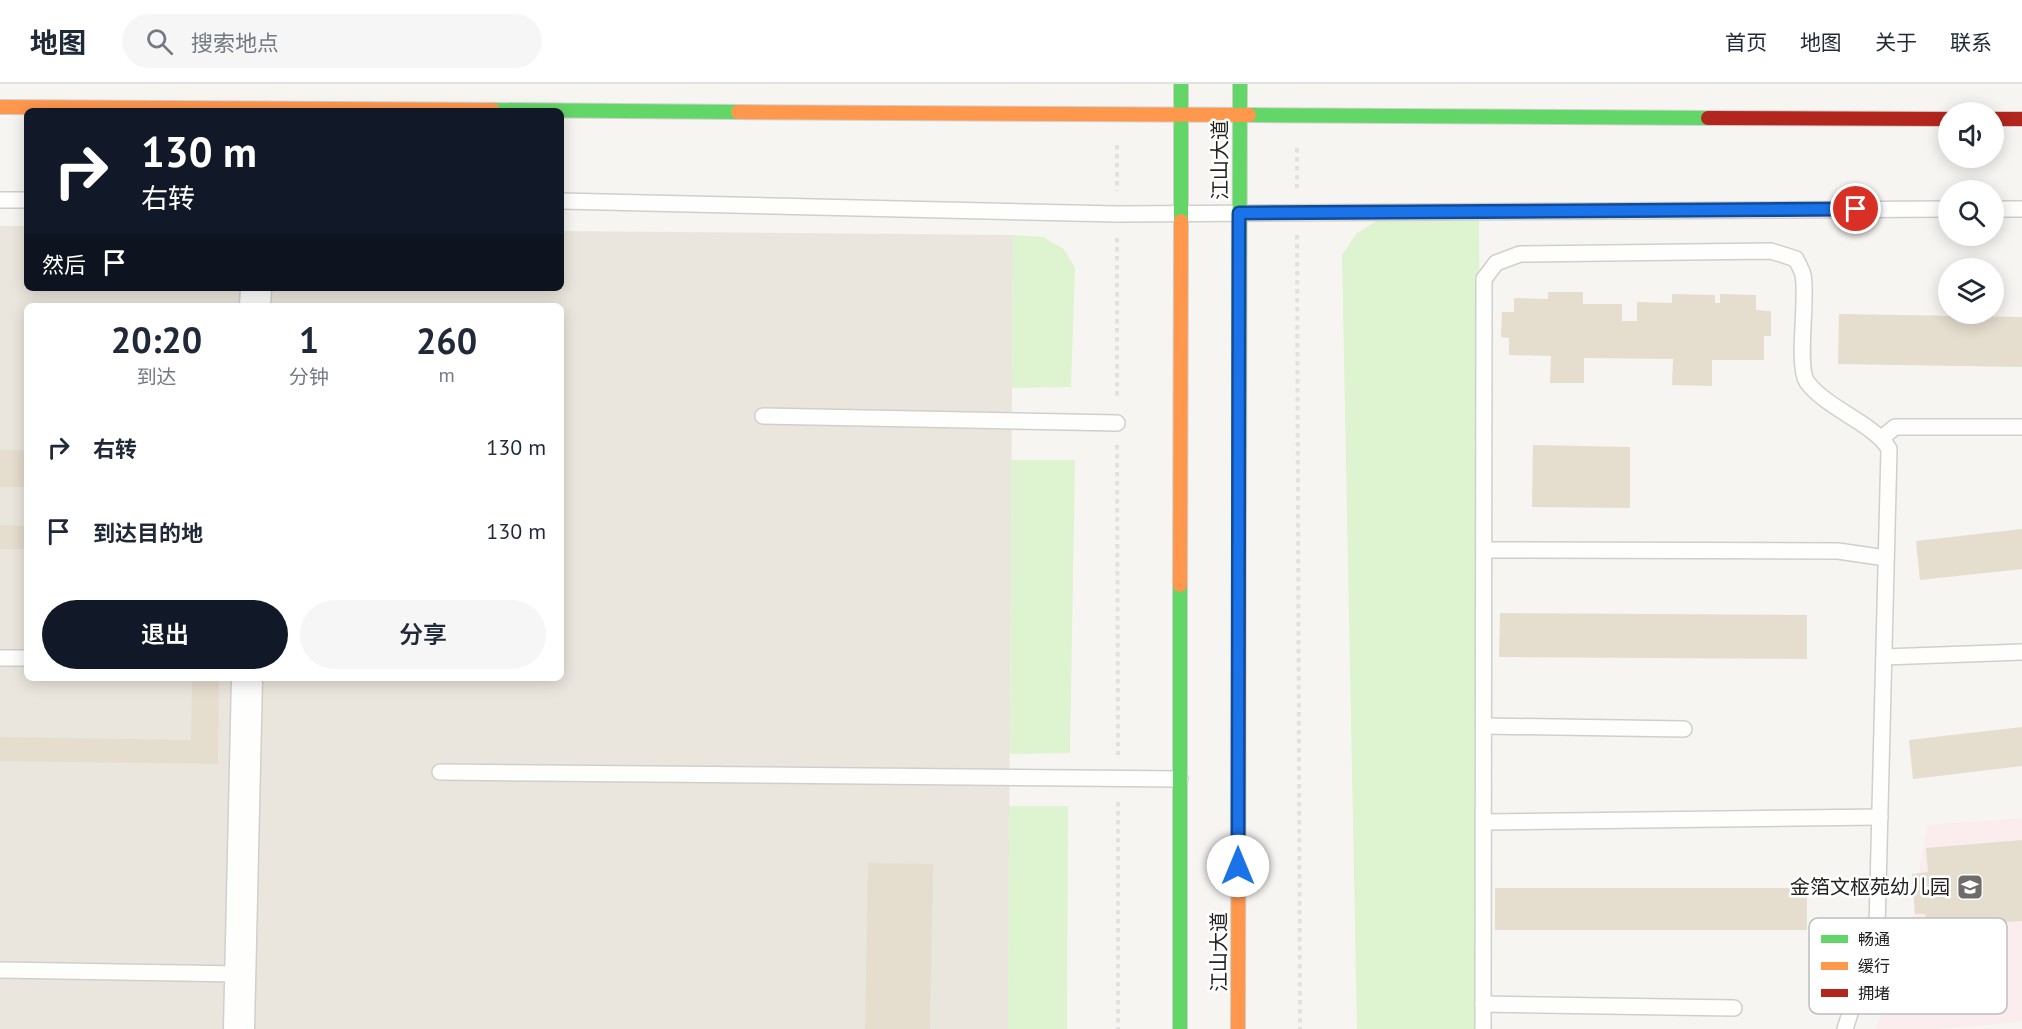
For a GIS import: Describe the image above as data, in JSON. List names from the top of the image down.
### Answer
{
  "streets": {
    "main road": ["江山大道"]
  },
  "places": {
    "school or university": ["金箔文枢苑幼儿园"]
  },
  "legend": ["畅通", "缓行", "拥堵"],
  "page": {
    "header": "地图",
    "search": "搜索地点",
    "nav": [
      "首页",
      "地图",
      "关于",
      "联系"
    ],
    "turn": ["130 m", "右转"],
    "then": "然后",
    "eta": [
      "20:20",
      "到达",
      "1",
      "分钟",
      "260",
      "m"
    ],
    "list": [
      {
        "name": "右转",
        "value": "130 m"
      },
      {
        "name": "到达目的地",
        "value": "130 m"
      }
    ],
    "buttons": ["退出", "分享"]
  }
}
